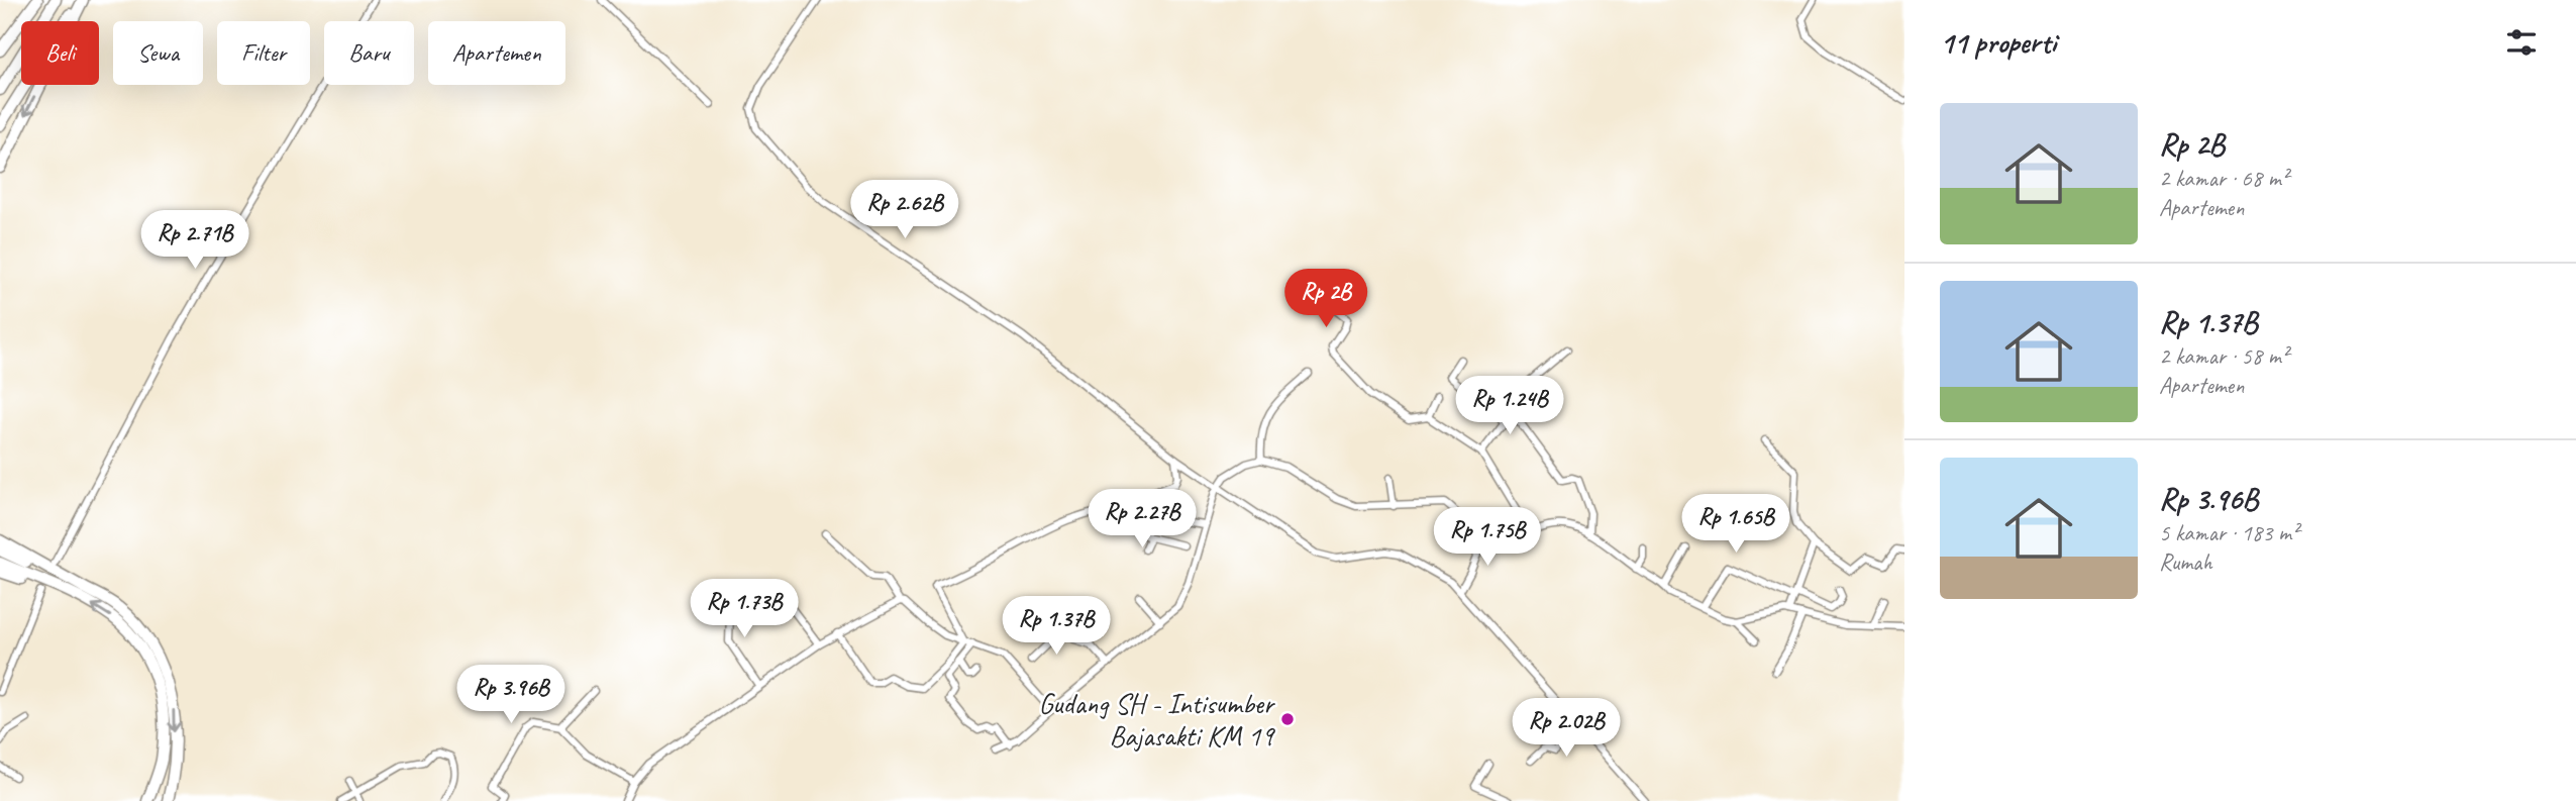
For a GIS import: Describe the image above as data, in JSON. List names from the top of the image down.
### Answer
{
  "places": ["Gudang SH - Intisumber Bajasakti KM 19"],
  "page": {
    "heading": "11 properti",
    "chip": [
      "Beli",
      "Sewa",
      "Filter",
      "Baru",
      "Apartemen"
    ],
    "list": [
      {
        "name": "Rp 2B",
        "note": "2 kamar · 68 m² · Apartemen"
      },
      {
        "name": "Rp 1.37B",
        "note": "2 kamar · 58 m² · Apartemen"
      },
      {
        "name": "Rp 3.96B",
        "note": "5 kamar · 183 m² · Rumah"
      }
    ],
    "price": [
      "Rp 2.62B",
      "Rp 2.71B",
      "Rp 2B",
      "Rp 1.24B",
      "Rp 2.27B",
      "Rp 1.65B",
      "Rp 1.75B",
      "Rp 1.73B",
      "Rp 1.37B",
      "Rp 3.96B",
      "Rp 2.02B"
    ]
  }
}
